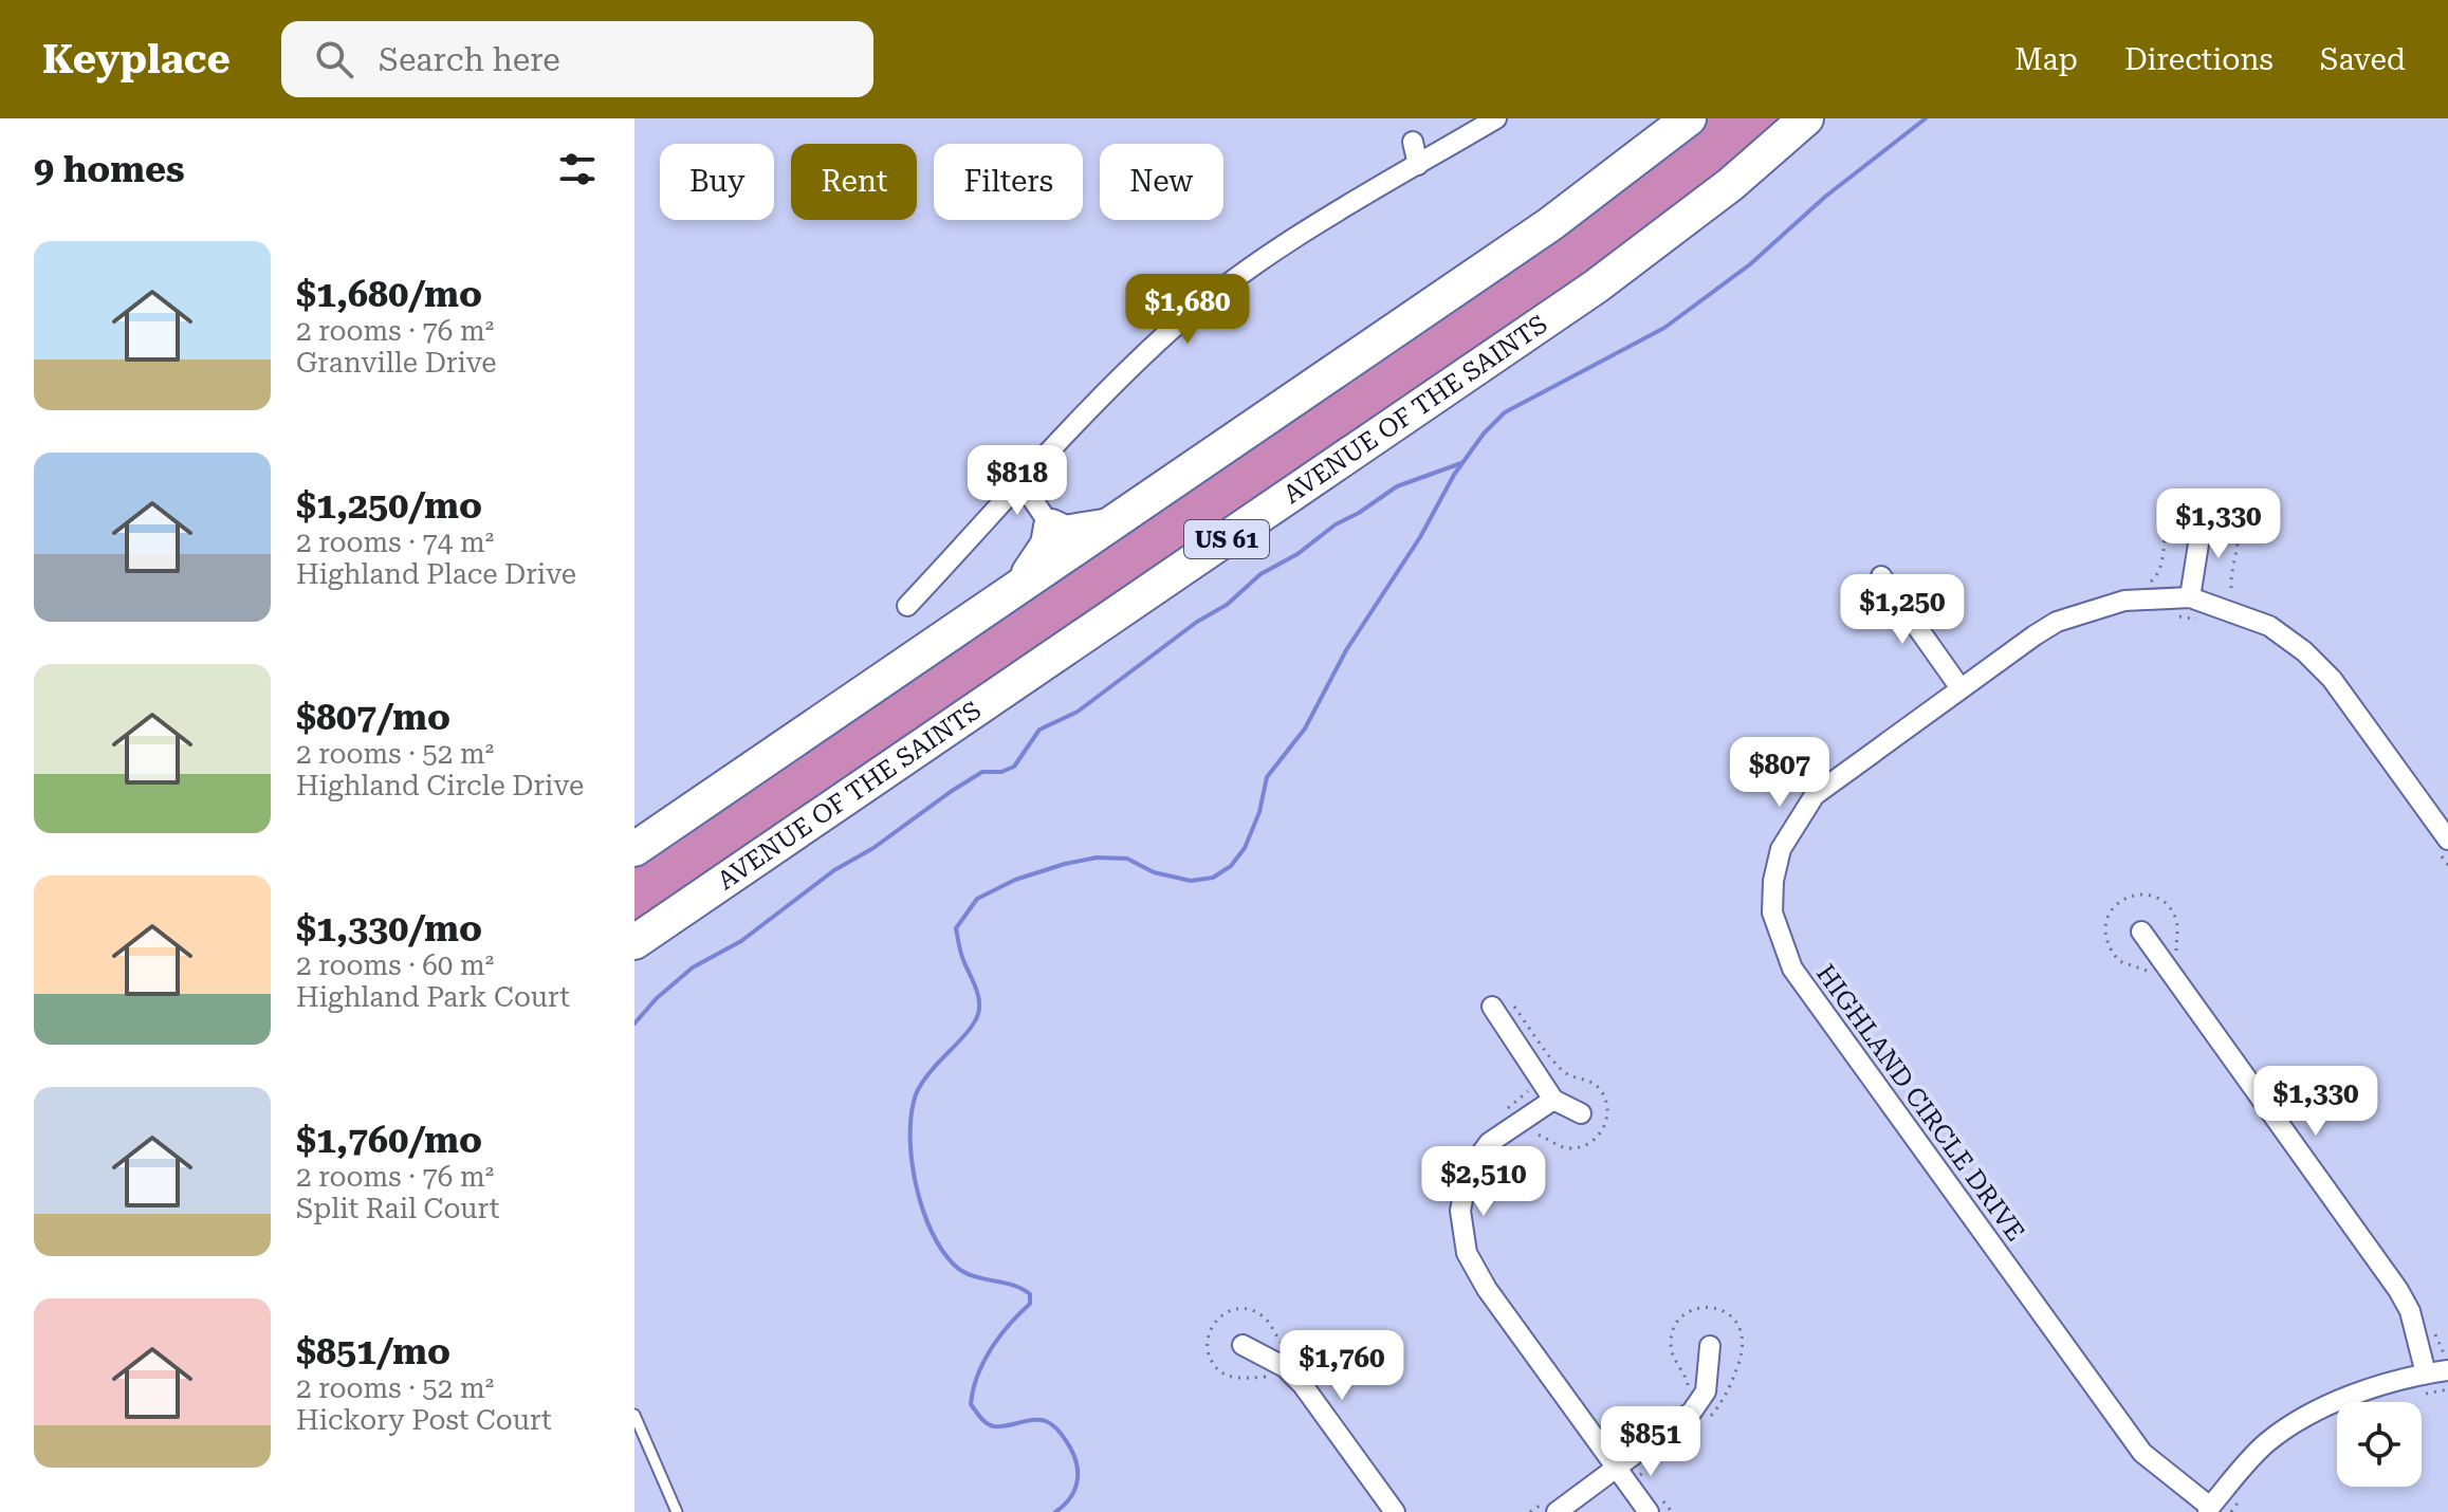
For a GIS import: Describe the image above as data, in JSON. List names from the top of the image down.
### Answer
{
  "streets": {
    "highway": ["AVENUE OF THE SAINTS", "US 61"],
    "street": ["HIGHLAND CIRCLE DRIVE"]
  },
  "page": {
    "header": "Keyplace",
    "search": "Search here",
    "nav": ["Map", "Directions", "Saved"],
    "heading": "9 homes",
    "chip": [
      "Buy",
      "Rent",
      "Filters",
      "New"
    ],
    "list": [
      {
        "name": "$1,680/mo",
        "note": "2 rooms · 76 m² · Granville Drive"
      },
      {
        "name": "$1,250/mo",
        "note": "2 rooms · 74 m² · Highland Place Drive"
      },
      {
        "name": "$807/mo",
        "note": "2 rooms · 52 m² · Highland Circle Drive"
      },
      {
        "name": "$1,330/mo",
        "note": "2 rooms · 60 m² · Highland Park Court"
      },
      {
        "name": "$1,760/mo",
        "note": "2 rooms · 76 m² · Split Rail Court"
      },
      {
        "name": "$851/mo",
        "note": "2 rooms · 52 m² · Hickory Post Court"
      }
    ],
    "price": [
      "$1,680",
      "$818",
      "$1,330",
      "$1,250",
      "$807",
      "$1,330",
      "$2,510",
      "$1,760",
      "$851"
    ]
  }
}
